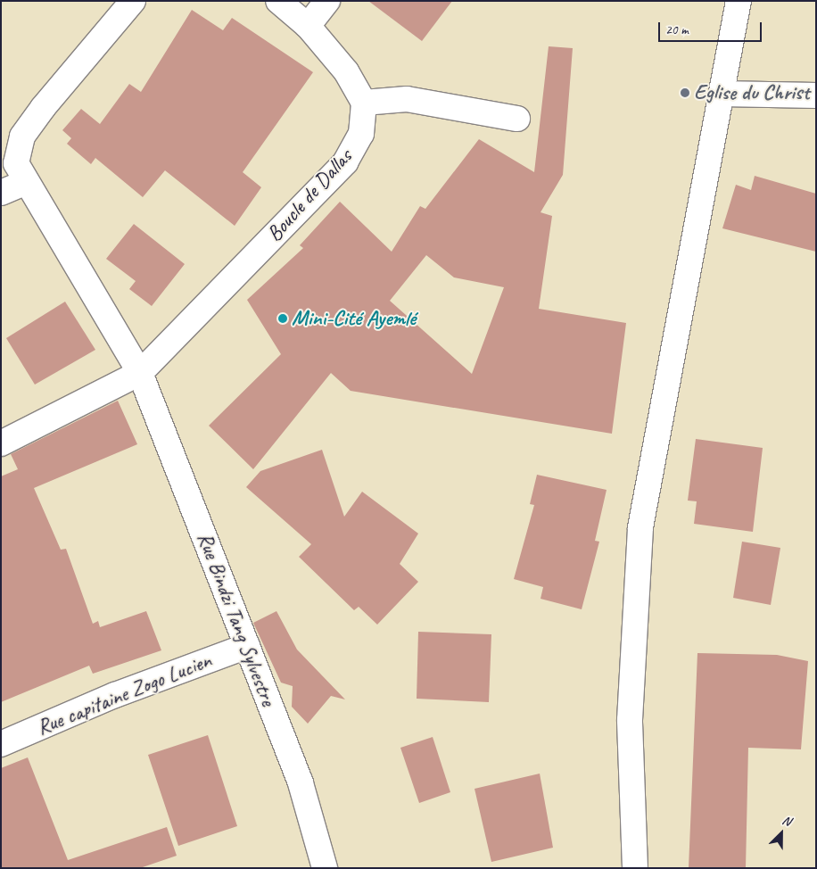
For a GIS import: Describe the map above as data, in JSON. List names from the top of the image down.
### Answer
{
  "streets": {
    "street": ["Boucle de Dallas", "Rue Bindzi Tang Sylvestre", "Rue capitaine Zogo Lucien"]
  },
  "crossings": [
    ["Boucle de Dallas", "Rue Bindzi Tang Sylvestre"],
    ["Rue Bindzi Tang Sylvestre", "Rue capitaine Zogo Lucien"]
  ],
  "places": ["Eglise du Christ", "Mini-Cité Ayemlé"],
  "scale_bar": "20 m",
  "north": "top right"
}
